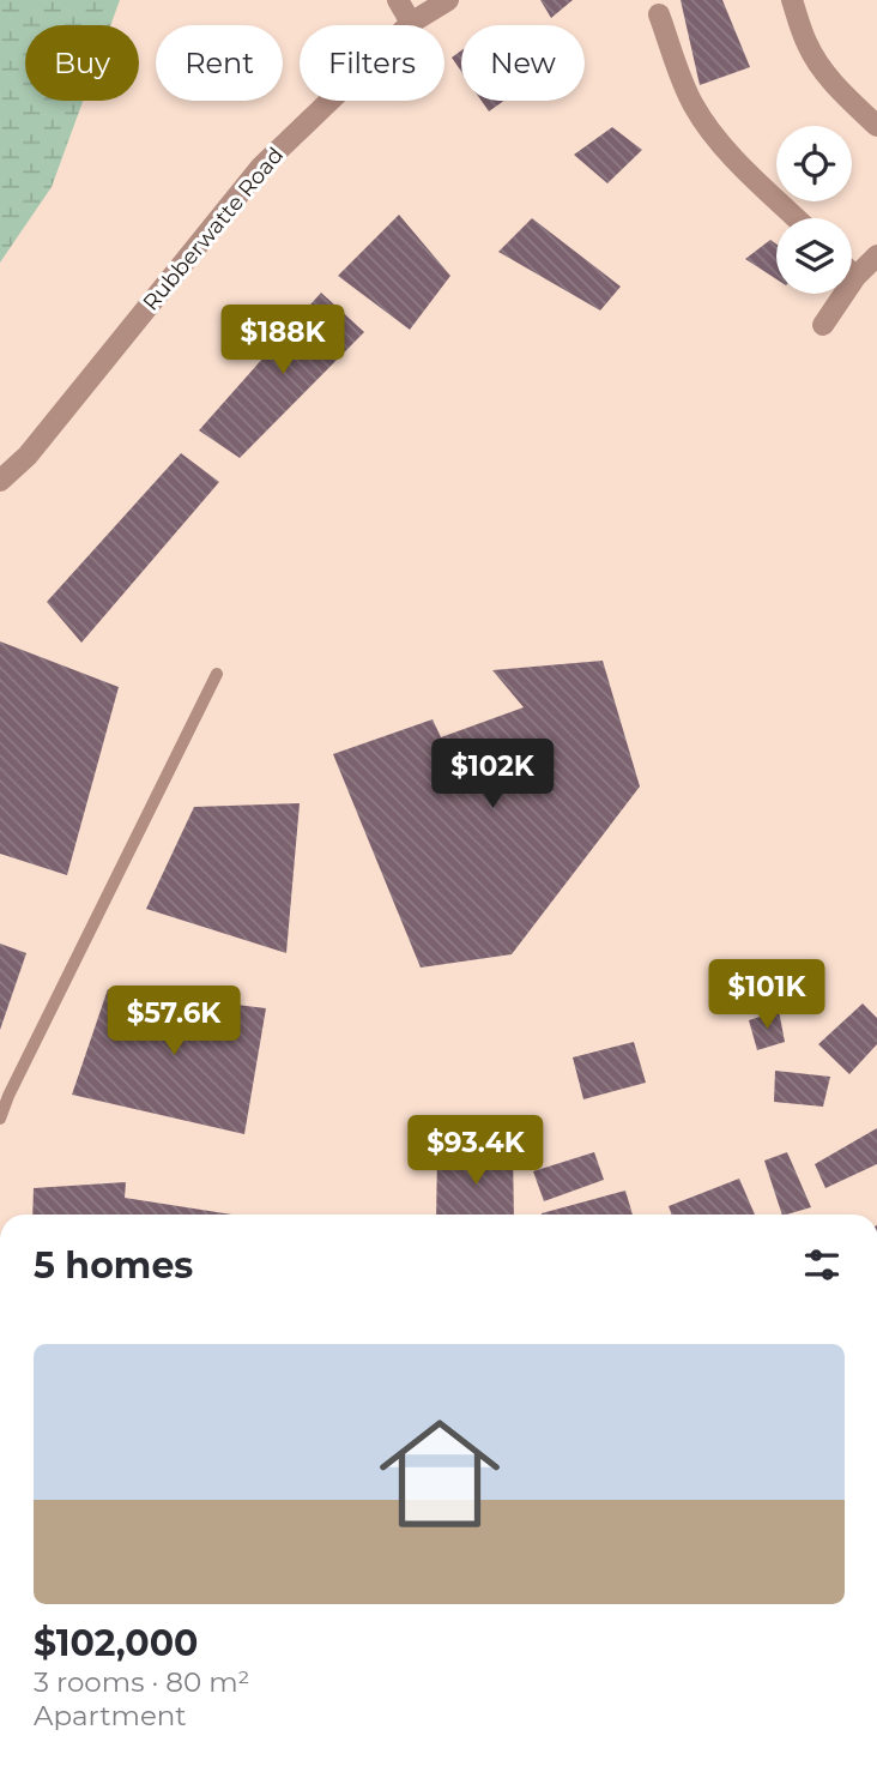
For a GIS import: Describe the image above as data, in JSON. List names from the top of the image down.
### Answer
{
  "streets": {
    "street": ["Rubberwatte Road"]
  },
  "page": {
    "chip": [
      "Buy",
      "Rent",
      "Filters",
      "New"
    ],
    "price": [
      "$188K",
      "$102K",
      "$101K",
      "$57.6K",
      "$93.4K"
    ],
    "heading": "5 homes",
    "list": [
      {
        "name": "$102,000",
        "note": "3 rooms · 80 m² · Apartment"
      }
    ]
  }
}
